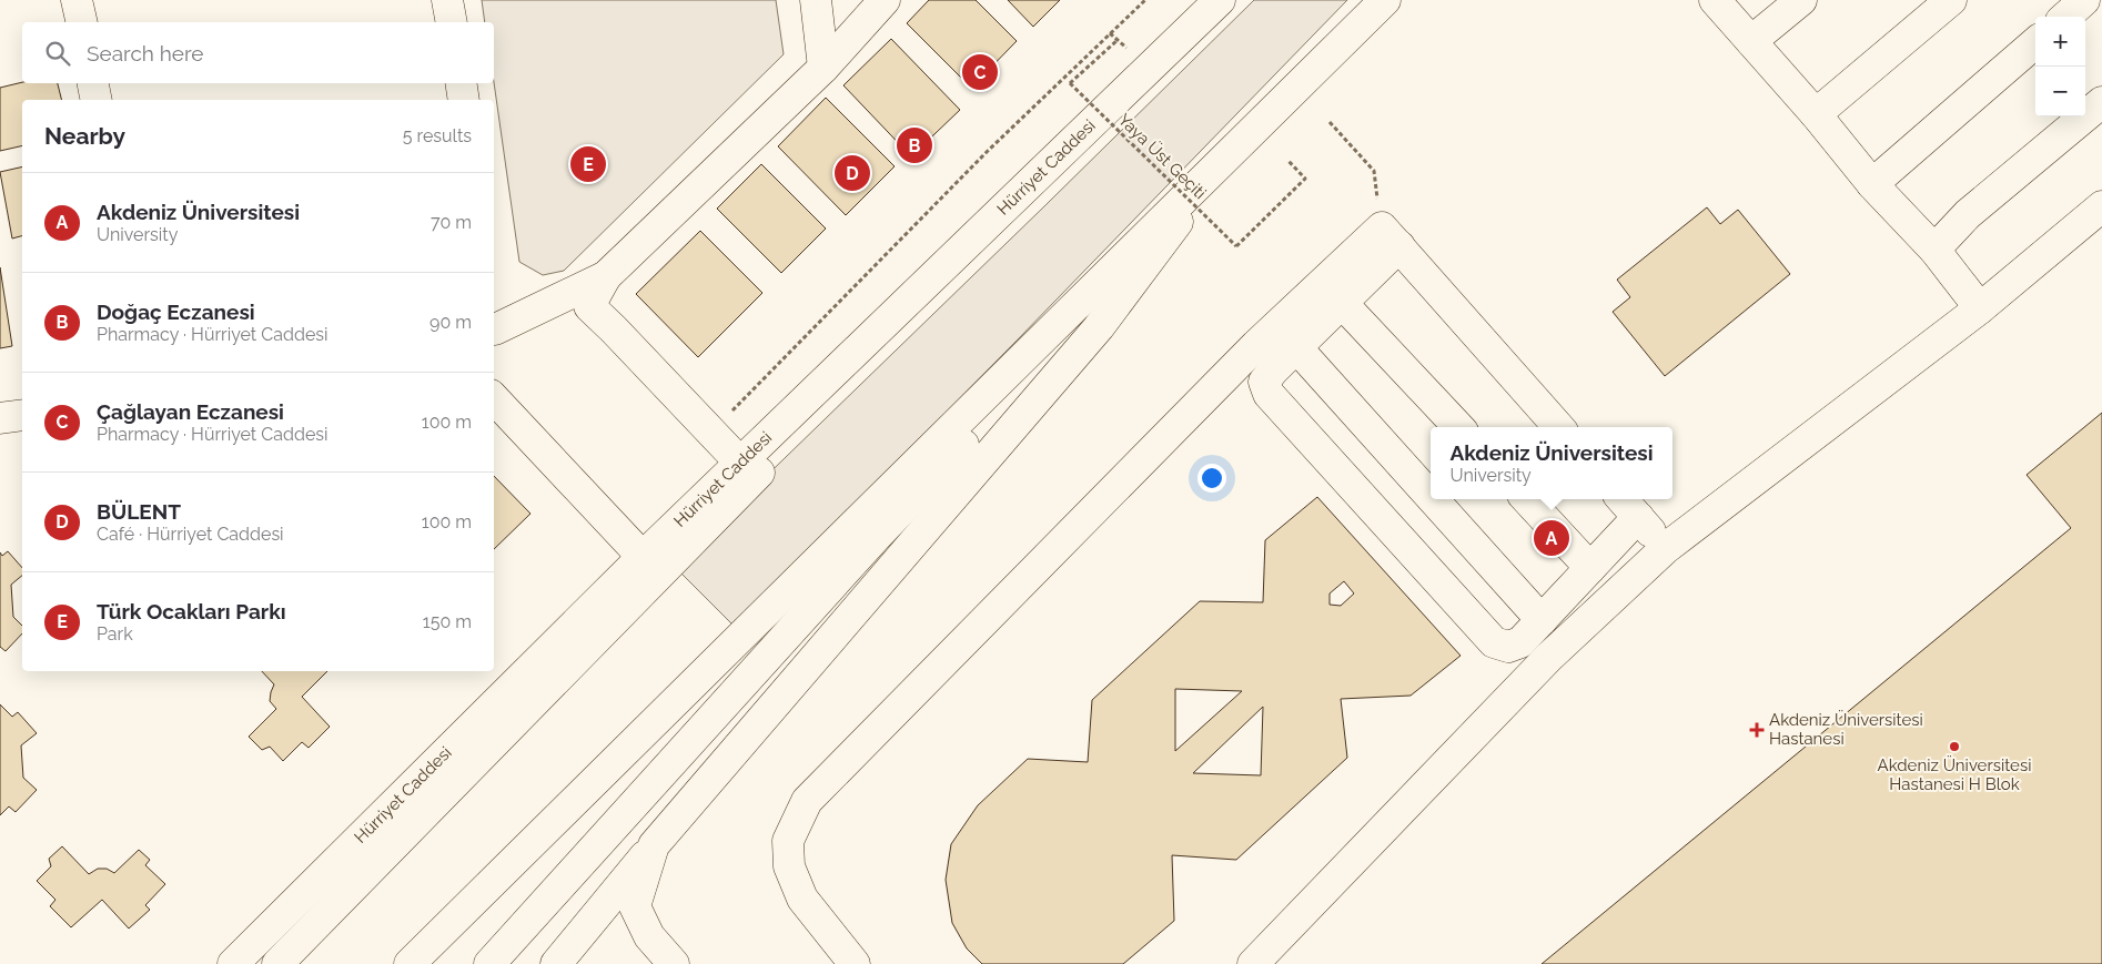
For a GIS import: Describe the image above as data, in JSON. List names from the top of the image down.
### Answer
{
  "streets": {
    "main road": ["Hürriyet Caddesi"],
    "path": ["Yaya Üst Geçiti"]
  },
  "places": {
    "health": ["Akdeniz Üniversitesi Hastanesi"],
    "other": ["Akdeniz Üniversitesi Hastanesi H Blok"]
  },
  "page": {
    "map_buttons": ["+", "−"],
    "search": "Search here",
    "pins": [
      "C",
      "B",
      "E",
      "D",
      "A"
    ],
    "heading": ["Nearby", "5 results"],
    "list": [
      {
        "mark": "A",
        "name": "Akdeniz Üniversitesi",
        "note": "University",
        "value": "70 m"
      },
      {
        "mark": "B",
        "name": "Doğaç Eczanesi",
        "note": "Pharmacy · Hürriyet Caddesi",
        "value": "90 m"
      },
      {
        "mark": "C",
        "name": "Çağlayan Eczanesi",
        "note": "Pharmacy · Hürriyet Caddesi",
        "value": "100 m"
      },
      {
        "mark": "D",
        "name": "BÜLENT",
        "note": "Café · Hürriyet Caddesi",
        "value": "100 m"
      },
      {
        "mark": "E",
        "name": "Türk Ocakları Parkı",
        "note": "Park",
        "value": "150 m"
      }
    ],
    "popup": ["Akdeniz Üniversitesi", "University"]
  }
}
